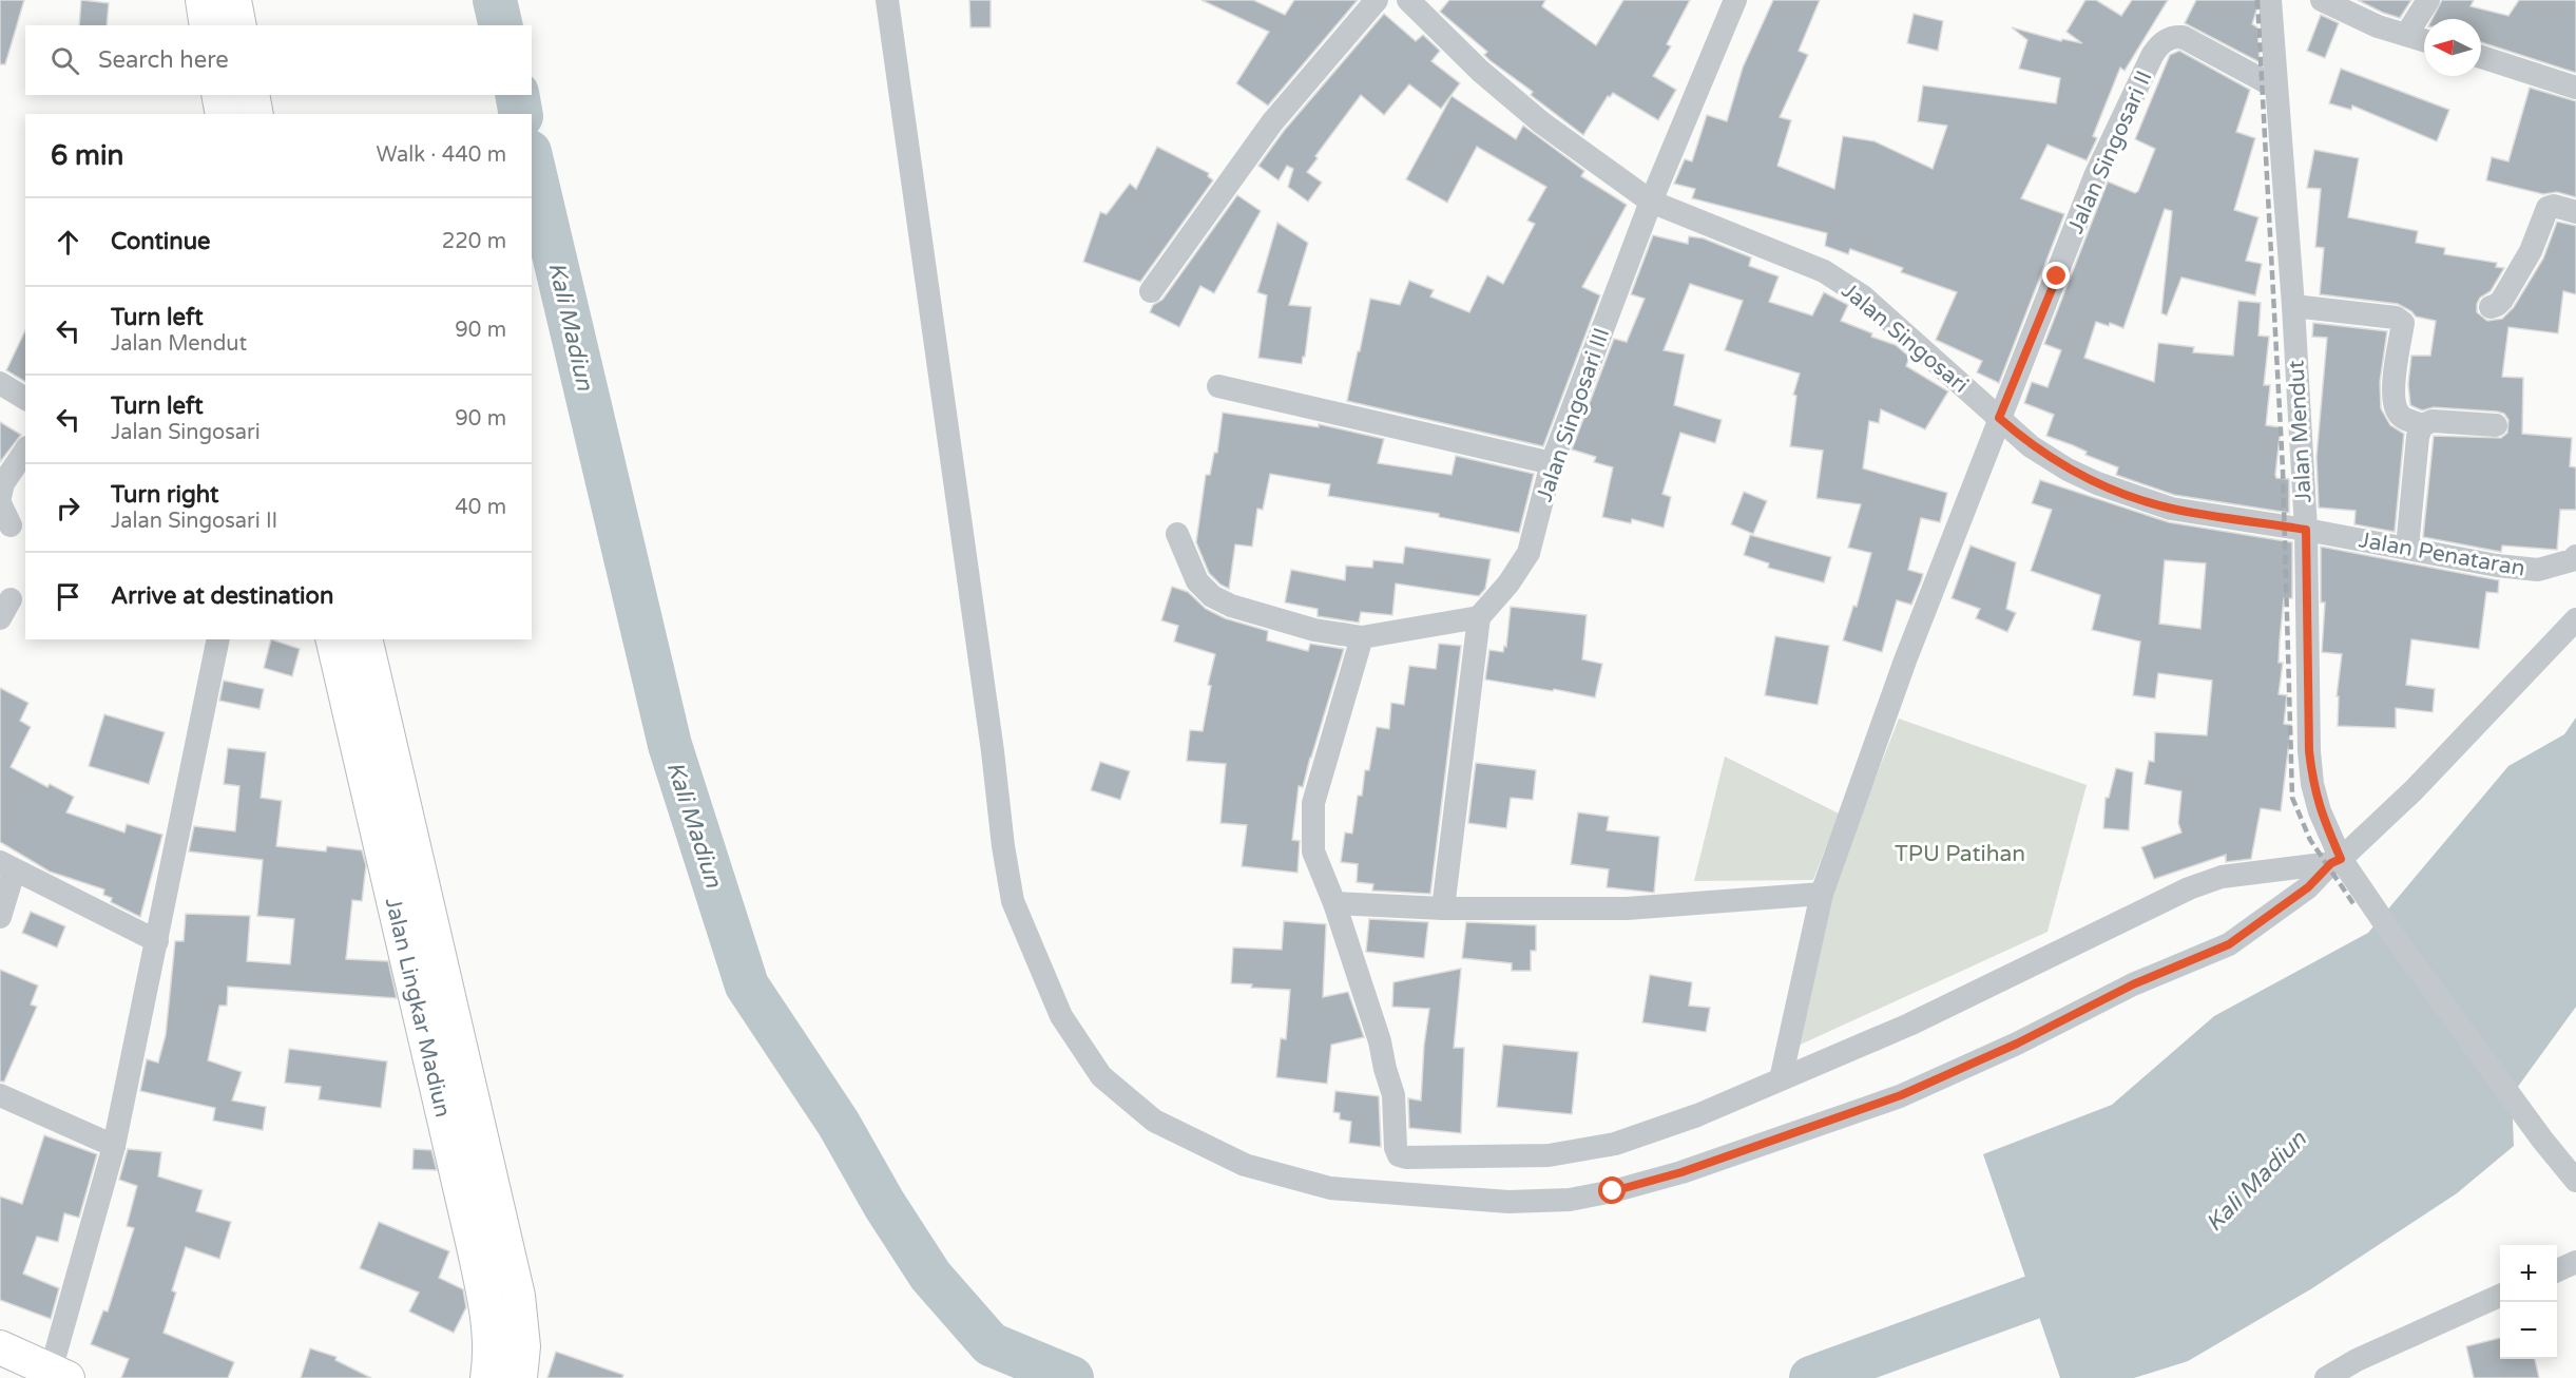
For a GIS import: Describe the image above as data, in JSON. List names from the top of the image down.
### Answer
{
  "streets": {
    "main road": ["Jalan Lingkar Madiun"],
    "street": [
      "Jalan Singosari II",
      "Jalan Singosari",
      "Jalan Singosari III",
      "Jalan Mendut",
      "Jalan Penataran"
    ]
  },
  "crossings": [
    ["Jalan Singosari II", "Jalan Singosari"],
    ["Jalan Singosari II", "Jalan Mendut"],
    ["Jalan Singosari", "Jalan Singosari III"],
    ["Jalan Singosari", "Jalan Mendut"],
    ["Jalan Singosari", "Jalan Penataran"],
    ["Jalan Mendut", "Jalan Penataran"]
  ],
  "water": ["Kali Madiun"],
  "parks": ["TPU Patihan"],
  "north": "left",
  "page": {
    "search": "Search here",
    "heading": ["6 min", "Walk · 440 m"],
    "list": [
      ["Continue", "220 m"],
      ["Turn left", "Jalan Mendut", "90 m"],
      ["Turn left", "Jalan Singosari", "90 m"],
      ["Turn right", "Jalan Singosari II", "40 m"],
      "Arrive at destination"
    ],
    "map_buttons": ["+", "−"]
  }
}
